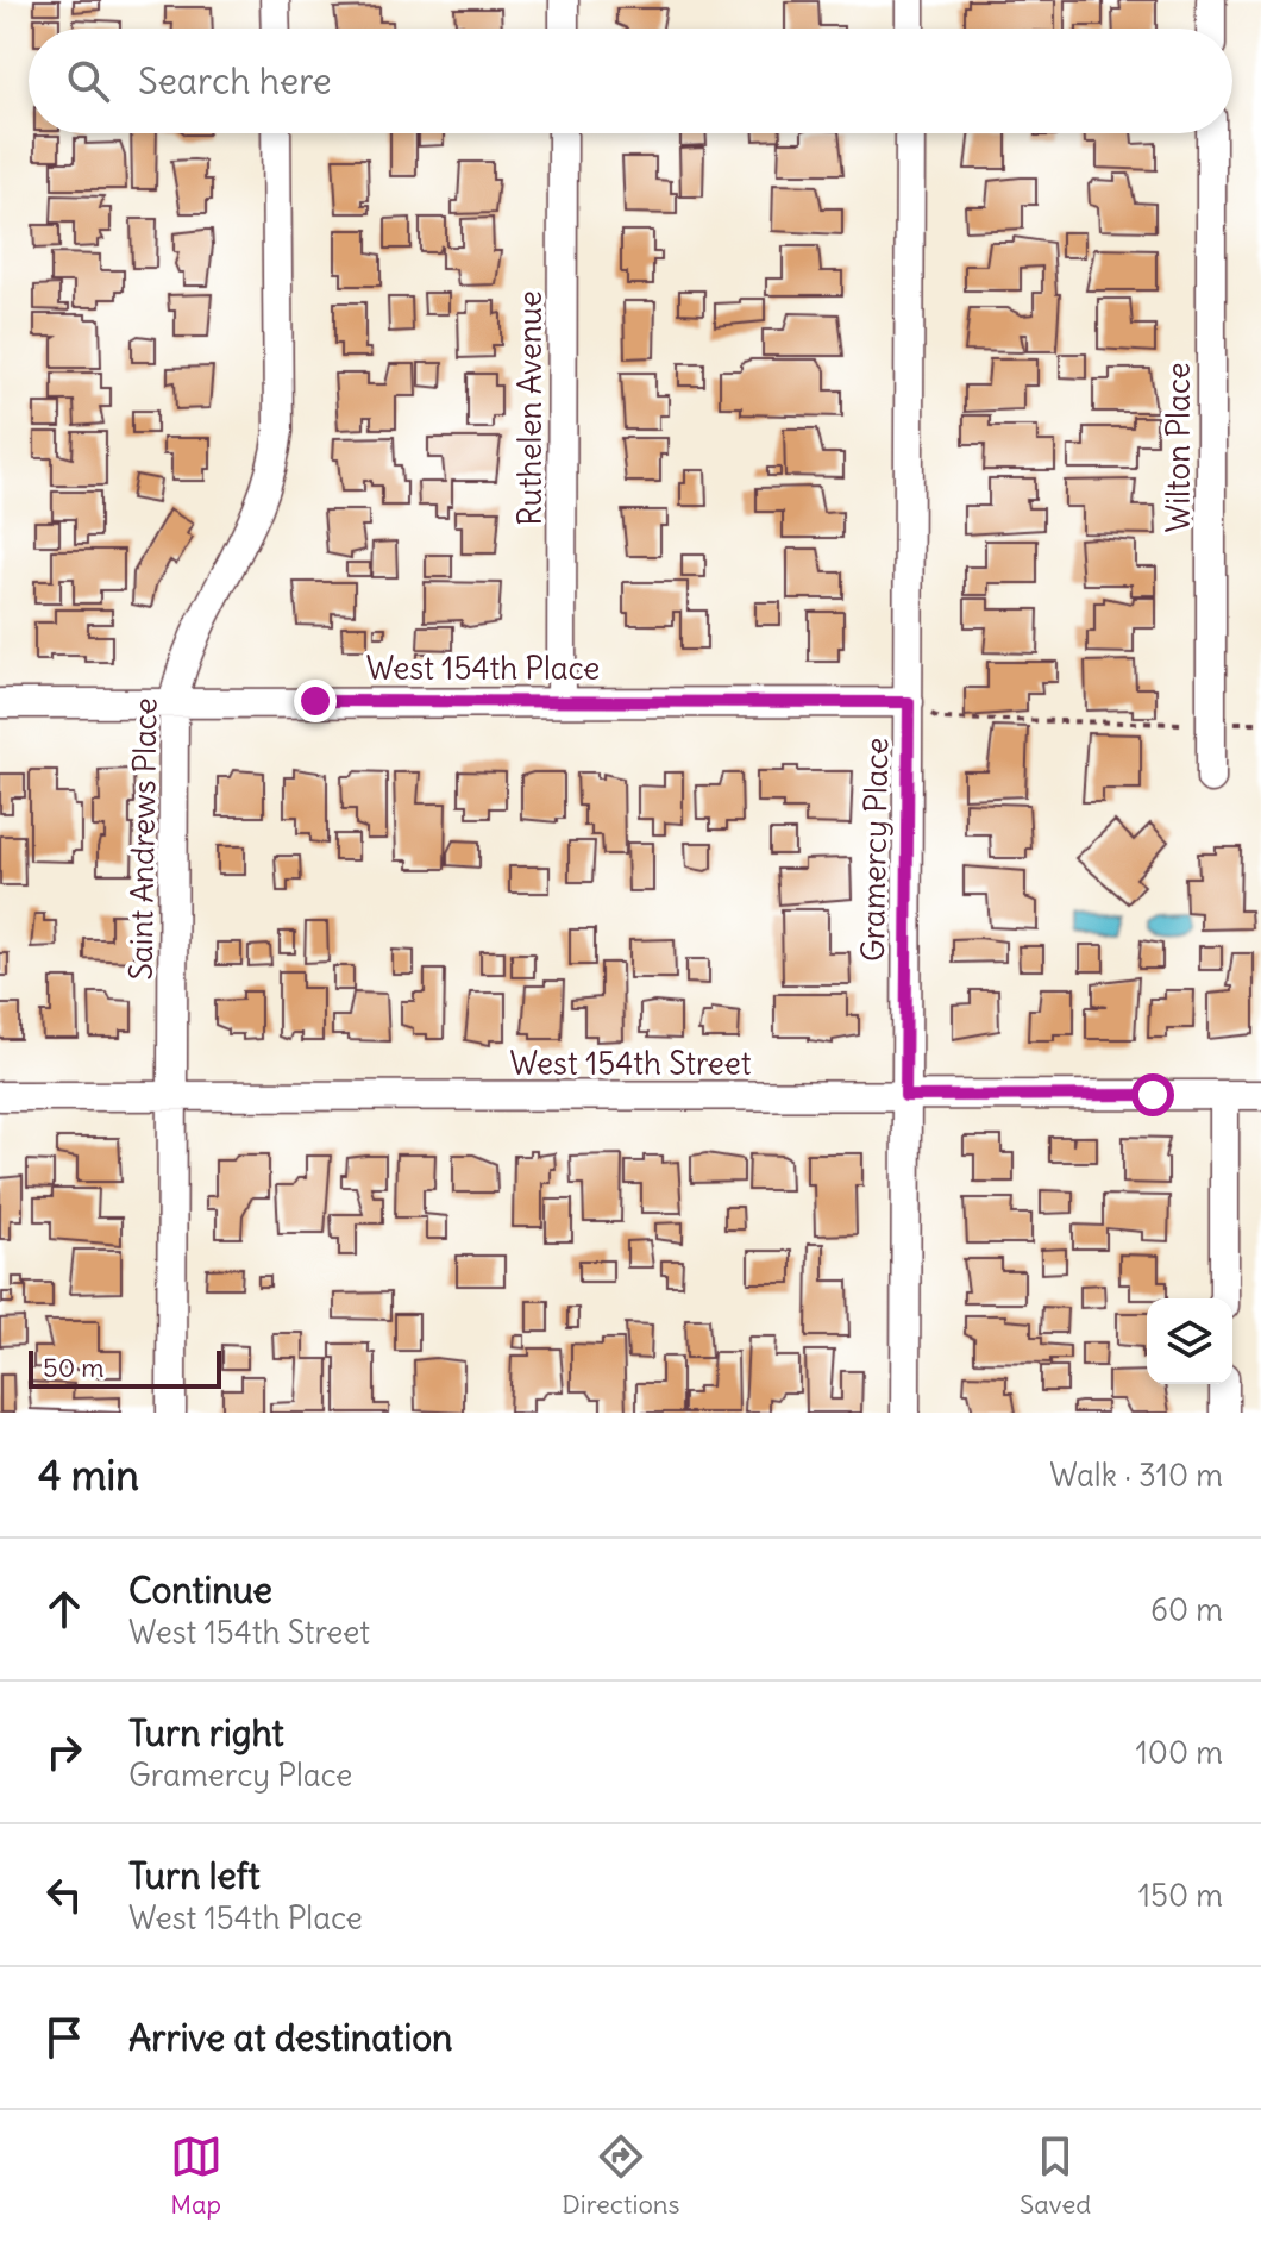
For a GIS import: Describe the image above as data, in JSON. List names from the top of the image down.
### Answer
{
  "streets": {
    "street": [
      "Ruthelen Avenue",
      "Wilton Place",
      "West 154th Place",
      "Saint Andrews Place",
      "Gramercy Place",
      "West 154th Street"
    ]
  },
  "crossings": [
    ["Ruthelen Avenue", "West 154th Place"],
    ["West 154th Place", "Saint Andrews Place"],
    ["West 154th Place", "Gramercy Place"],
    ["Saint Andrews Place", "West 154th Street"],
    ["Gramercy Place", "West 154th Street"]
  ],
  "scale_bar": "50 m",
  "page": {
    "search": "Search here",
    "scale": "50 m",
    "heading": ["4 min", "Walk · 310 m"],
    "list": [
      ["Continue", "West 154th Street", "60 m"],
      ["Turn right", "Gramercy Place", "100 m"],
      ["Turn left", "West 154th Place", "150 m"],
      "Arrive at destination"
    ],
    "nav": ["Map", "Directions", "Saved"]
  }
}
